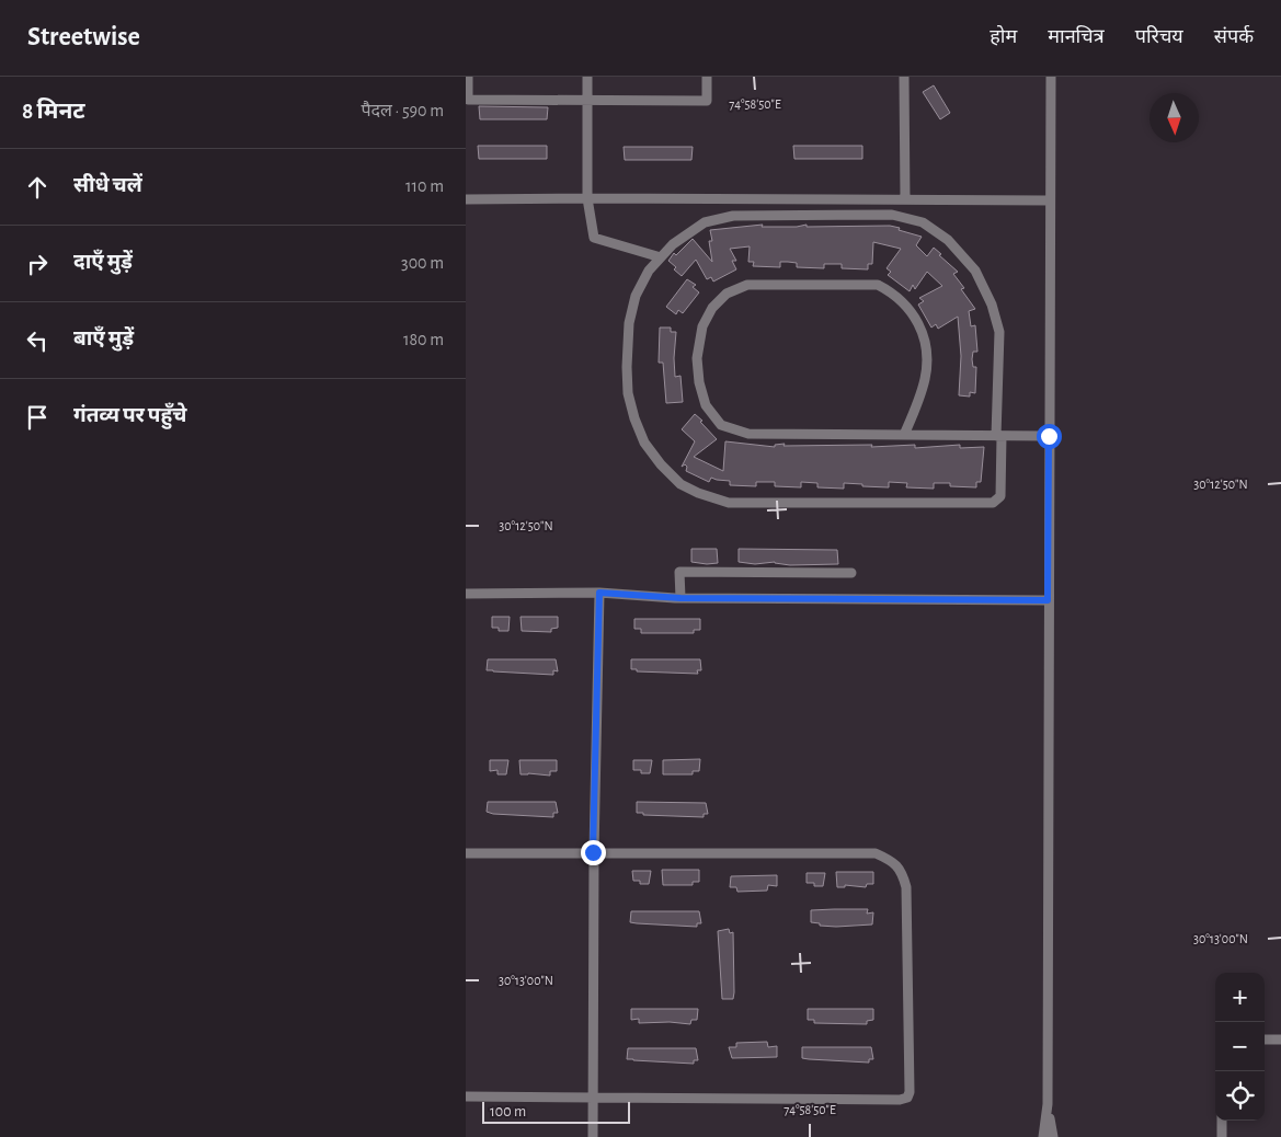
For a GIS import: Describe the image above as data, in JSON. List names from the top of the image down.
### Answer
{
  "scale_bar": "100 m",
  "north": "bottom",
  "page": {
    "header": "Streetwise",
    "nav": [
      "होम",
      "मानचित्र",
      "परिचय",
      "संपर्क"
    ],
    "heading": ["8 मिनट", "पैदल · 590 m"],
    "list": [
      ["सीधे चलें", "110 m"],
      ["दाएँ मुड़ें", "300 m"],
      ["बाएँ मुड़ें", "180 m"],
      "गंतव्य पर पहुँचे"
    ],
    "map_buttons": ["+", "−"],
    "scale": "100 m"
  },
  "coordinates": ["74°58'50\"E", "30°12'50\"N", "30°13'00\"N"]
}
